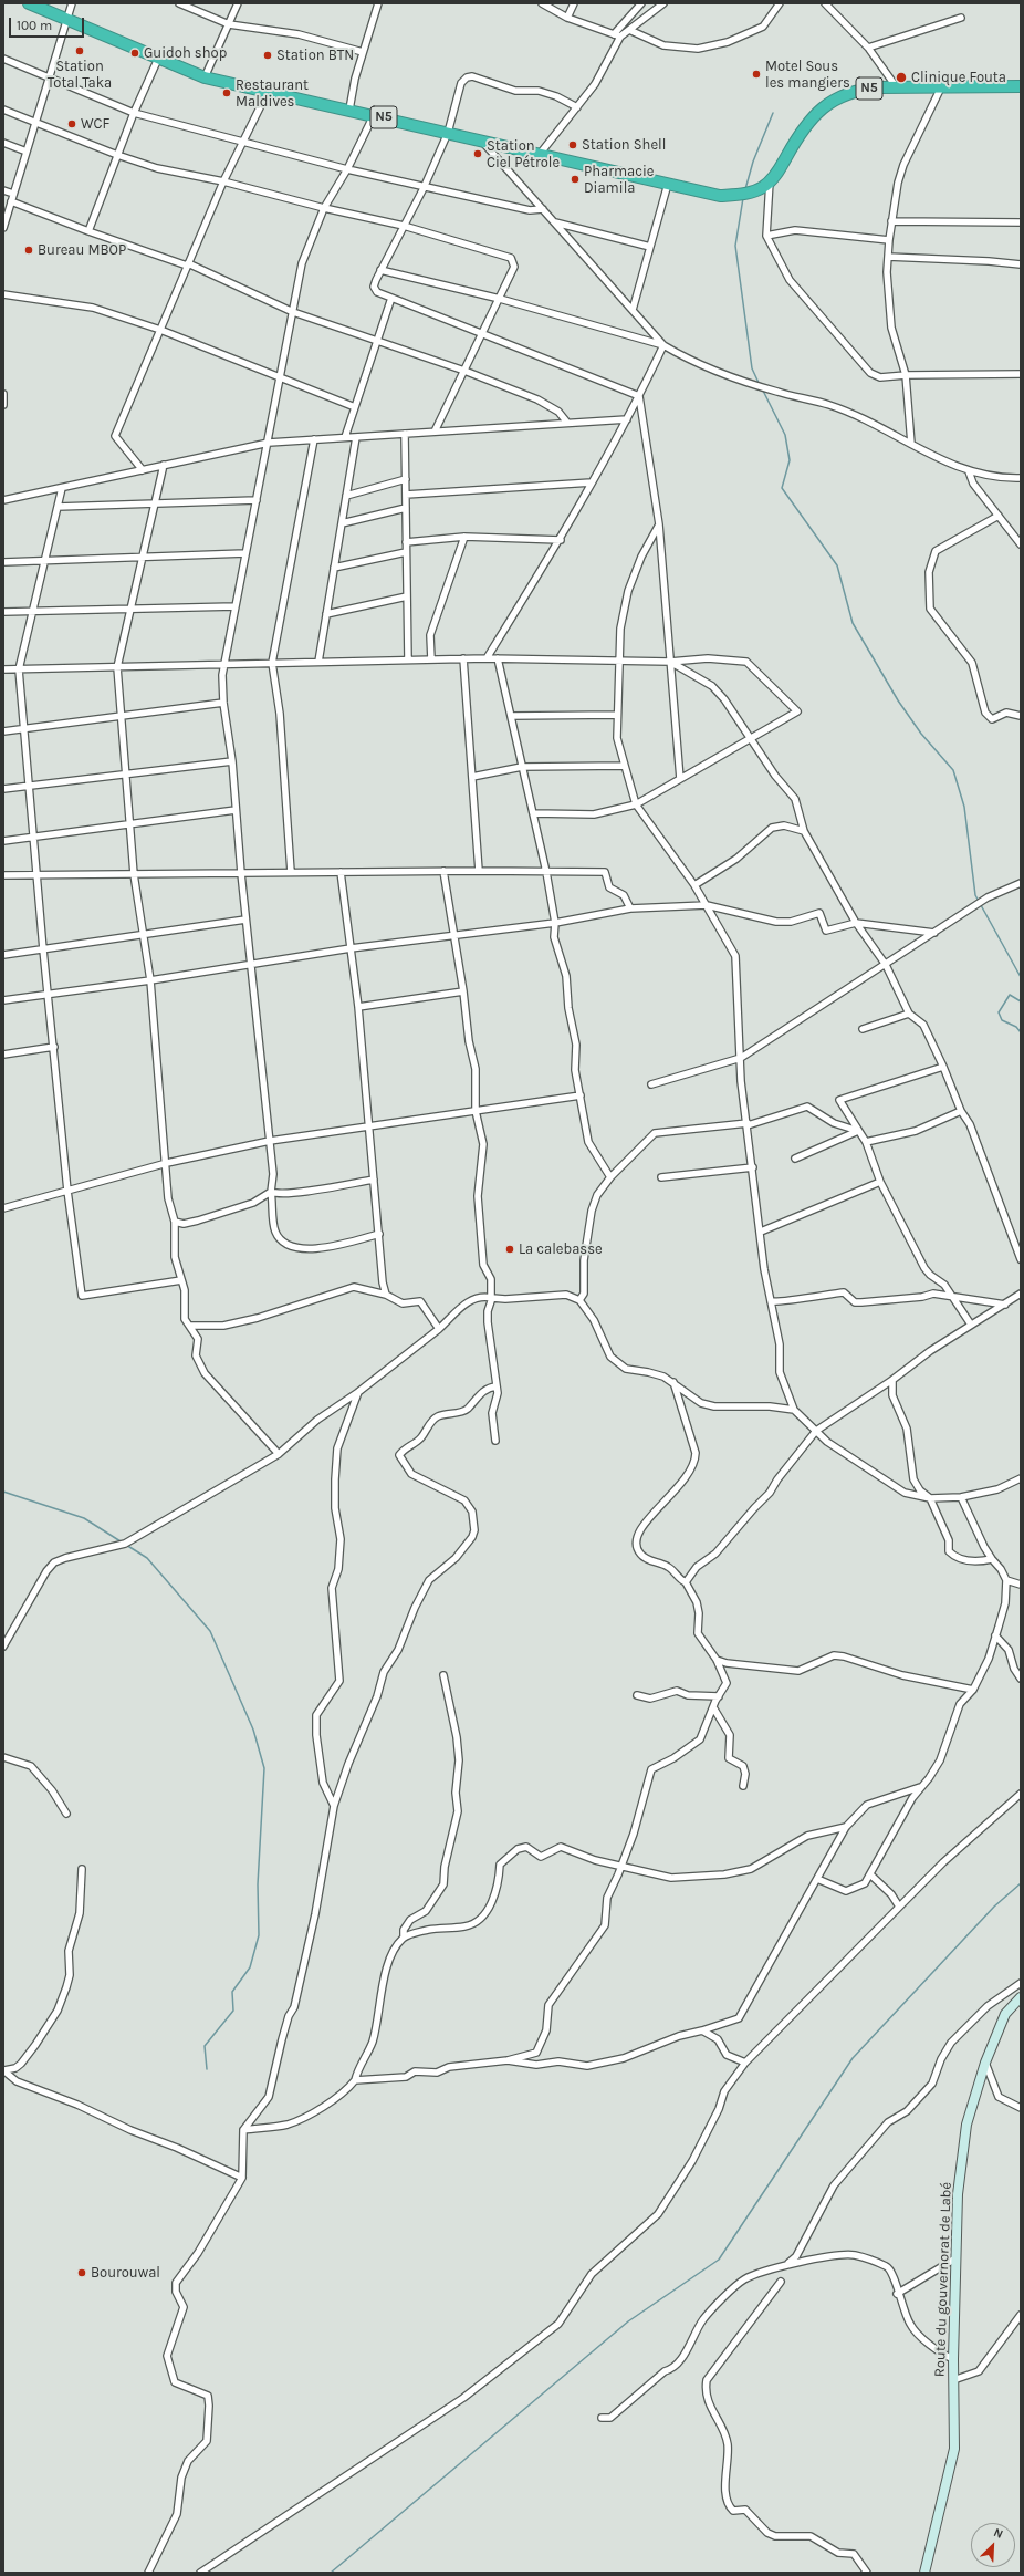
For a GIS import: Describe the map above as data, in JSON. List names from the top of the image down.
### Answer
{
  "streets": {
    "highway": ["N5"],
    "street": ["Route du gouvernorat de Labé"]
  },
  "places": [
    "Station Total Taka",
    "Guidoh shop",
    "Station BTN",
    "Motel Sous les mangiers",
    "Clinique Fouta",
    "Restaurant Maldives",
    "WCF",
    "Station Shell",
    "Station Ciel Pétrole",
    "Pharmacie Diamila",
    "Bureau MBOP",
    "La calebasse",
    "Bourouwal"
  ],
  "scale_bar": "100 m",
  "north": "top right"
}
